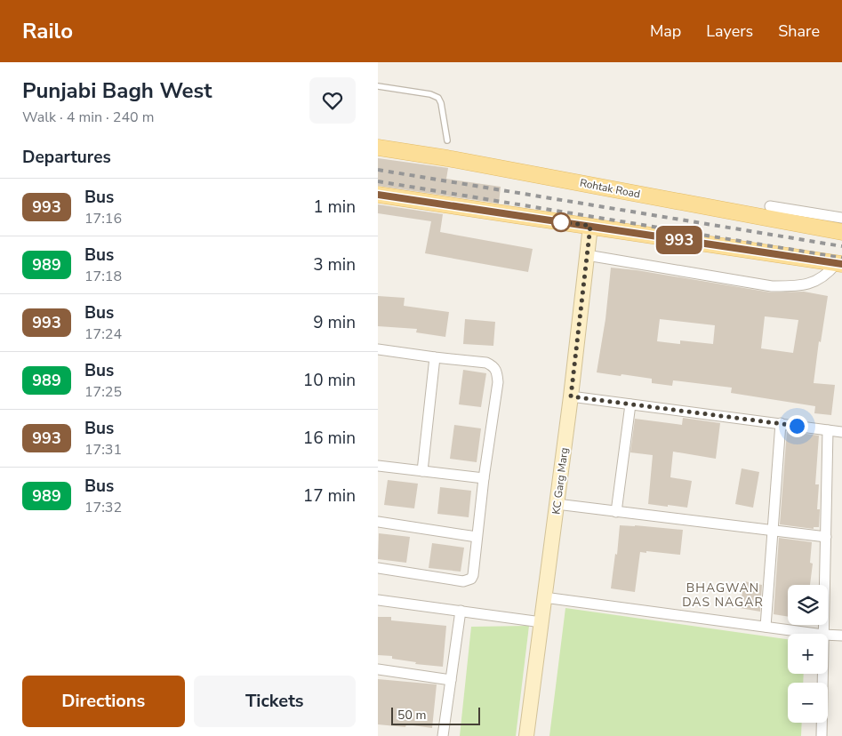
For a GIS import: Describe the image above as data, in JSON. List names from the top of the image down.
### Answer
{
  "streets": {
    "main road": ["Rohtak Road"],
    "street": ["KC Garg Marg"]
  },
  "districts": ["BHAGWAN DAS NAGAR"],
  "lines": ["bus line 993"],
  "scale_bar": "50 m",
  "page": {
    "header": "Railo",
    "nav": ["Map", "Layers", "Share"],
    "heading": [
      ["Punjabi Bagh West", "Walk · 4 min · 240 m"],
      "Departures"
    ],
    "on_map": "993",
    "list": [
      {
        "mark": "993",
        "name": "Bus",
        "note": "17:16",
        "value": "1 min"
      },
      {
        "mark": "989",
        "name": "Bus",
        "note": "17:18",
        "value": "3 min"
      },
      {
        "mark": "993",
        "name": "Bus",
        "note": "17:24",
        "value": "9 min"
      },
      {
        "mark": "989",
        "name": "Bus",
        "note": "17:25",
        "value": "10 min"
      },
      {
        "mark": "993",
        "name": "Bus",
        "note": "17:31",
        "value": "16 min"
      },
      {
        "mark": "989",
        "name": "Bus",
        "note": "17:32",
        "value": "17 min"
      }
    ],
    "map_buttons": ["+", "−"],
    "buttons": ["Directions", "Tickets"],
    "scale": "50 m"
  }
}
